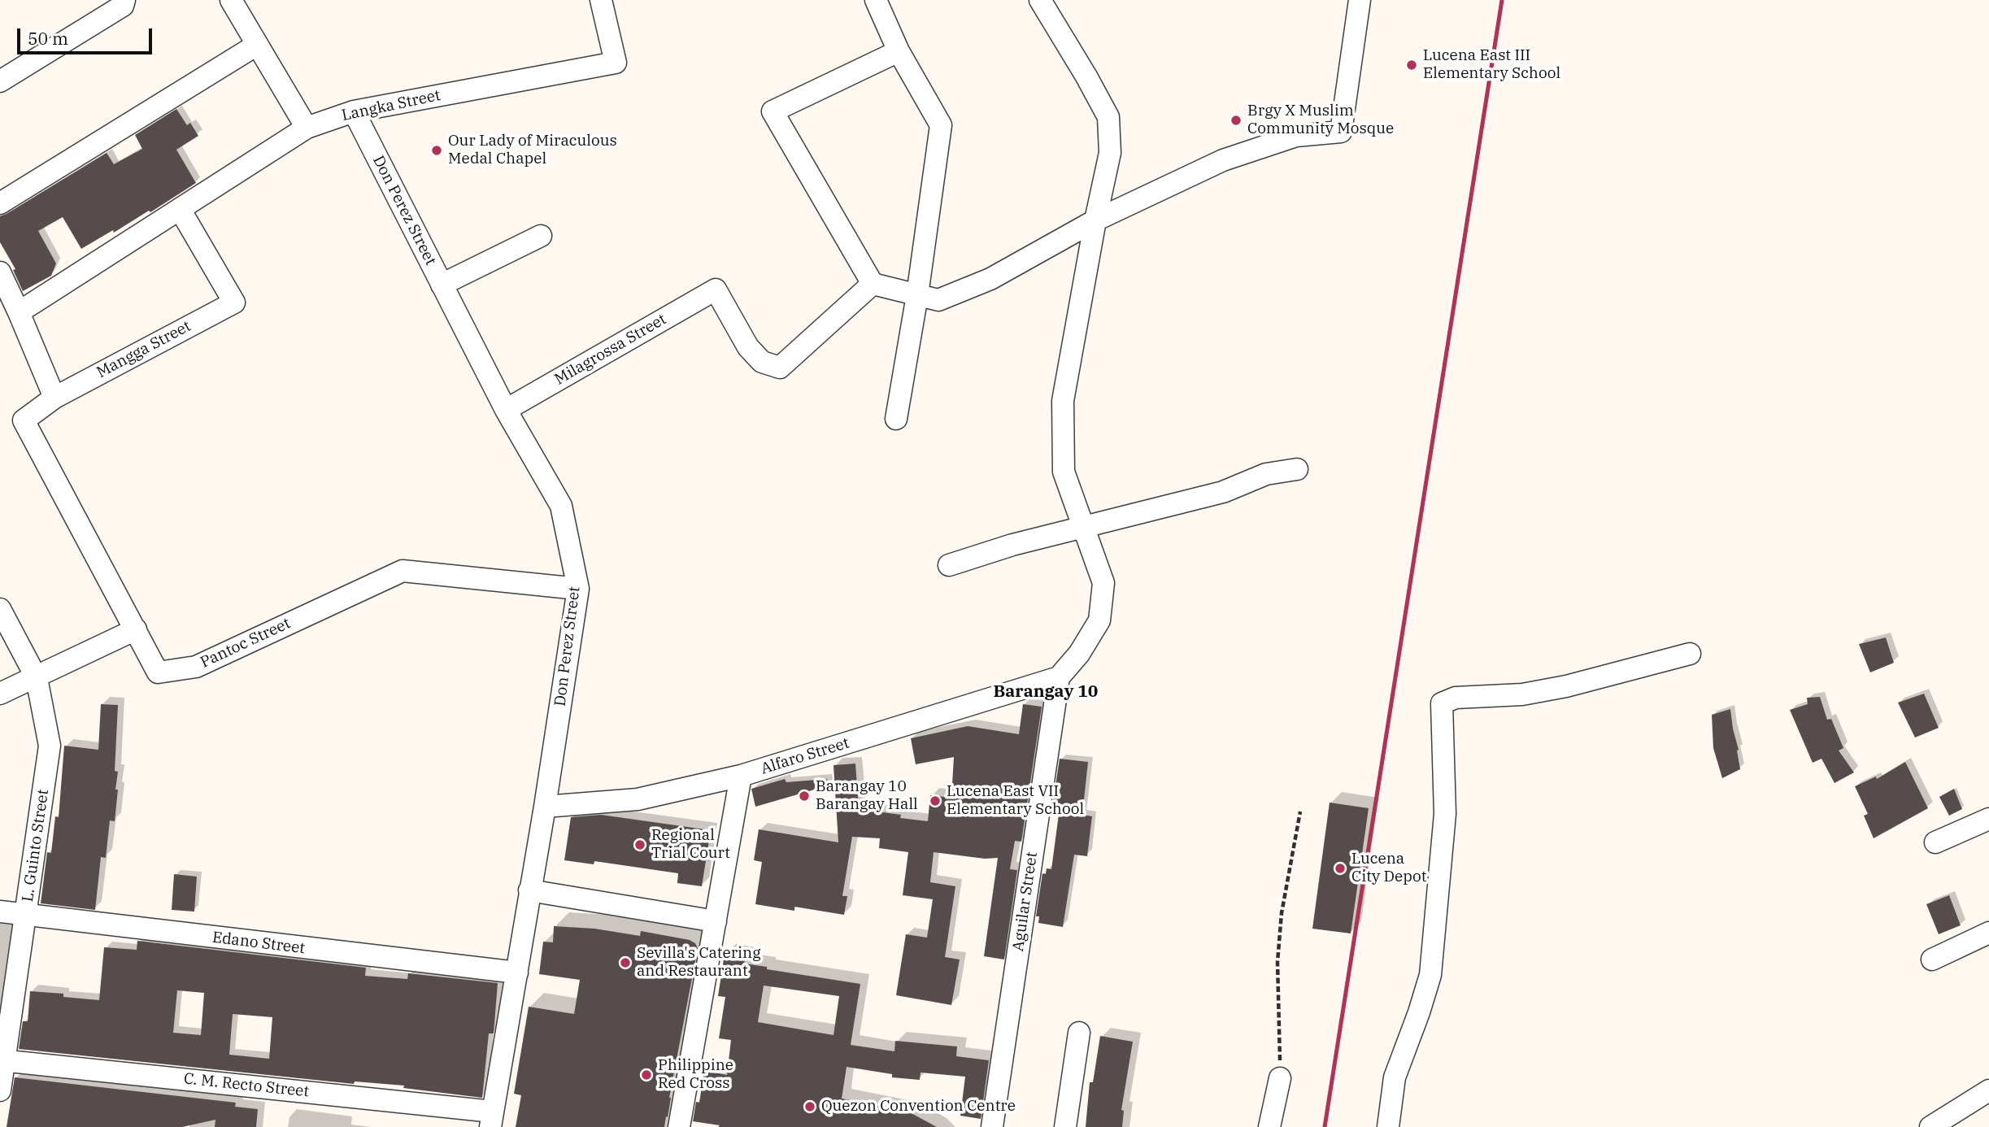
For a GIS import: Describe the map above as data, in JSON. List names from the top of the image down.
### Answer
{
  "streets": {
    "street": [
      "Langka Street",
      "Don Perez Street",
      "Mangga Street",
      "Milagrossa Street",
      "Pantoc Street",
      "Alfaro Street",
      "L. Guinto Street",
      "Aguilar Street",
      "Edano Street",
      "C. M. Recto Street"
    ]
  },
  "crossings": [
    ["Langka Street", "Don Perez Street"],
    ["Langka Street", "Mangga Street"],
    ["Don Perez Street", "Milagrossa Street"],
    ["Don Perez Street", "Pantoc Street"],
    ["Don Perez Street", "Alfaro Street"],
    ["Don Perez Street", "Edano Street"],
    ["Don Perez Street", "C. M. Recto Street"],
    ["Mangga Street", "Pantoc Street"],
    ["Alfaro Street", "Aguilar Street"],
    ["L. Guinto Street", "Edano Street"],
    ["L. Guinto Street", "C. M. Recto Street"]
  ],
  "districts": ["Barangay 10"],
  "places": [
    "Lucena East III Elementary School",
    "Brgy X Muslim Community Mosque",
    "Our Lady of Miraculous Medal Chapel",
    "Barangay 10 Barangay Hall",
    "Lucena East VII Elementary School",
    "Regional Trial Court",
    "Lucena City Depot",
    "Sevilla's Catering and Restaurant",
    "Philippine Red Cross",
    "Quezon Convention Centre"
  ],
  "scale_bar": "50 m"
}
